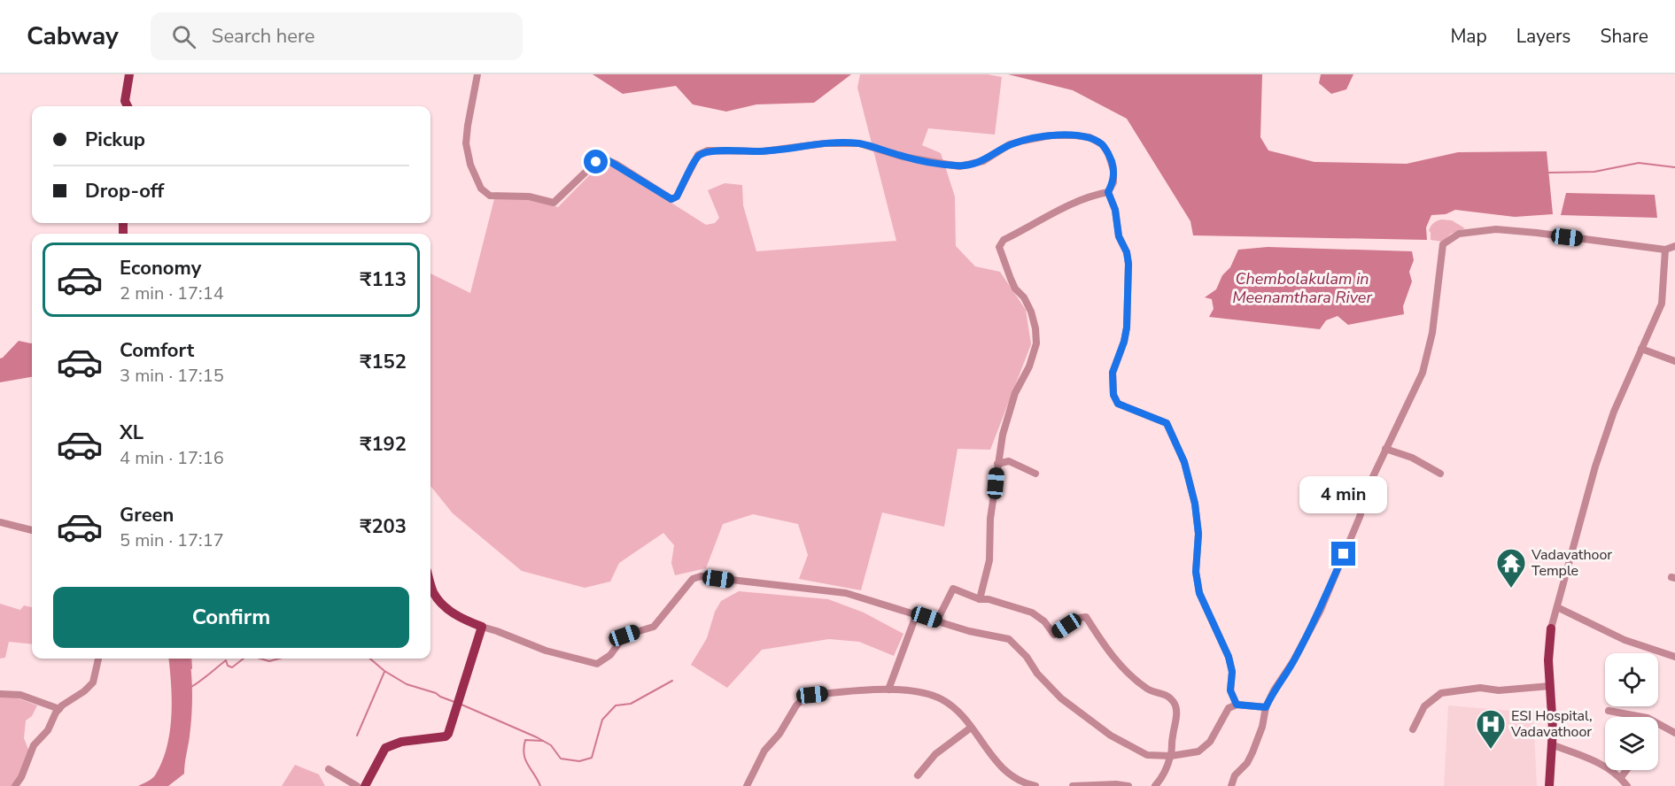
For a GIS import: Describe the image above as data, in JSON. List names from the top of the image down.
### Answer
{
  "water": ["Chembolakulam in Meenamthara River"],
  "places": {
    "temple": ["Vadavathoor Temple"],
    "hospital": ["ESI Hospital, Vadavathoor"]
  },
  "page": {
    "header": "Cabway",
    "search": "Search here",
    "nav": ["Map", "Layers", "Share"],
    "banner": ["Pickup", "Drop-off"],
    "list": [
      {
        "name": "Economy",
        "note": "2 min · 17:14",
        "value": "₹113"
      },
      {
        "name": "Comfort",
        "note": "3 min · 17:15",
        "value": "₹152"
      },
      {
        "name": "XL",
        "note": "4 min · 17:16",
        "value": "₹192"
      },
      {
        "name": "Green",
        "note": "5 min · 17:17",
        "value": "₹203"
      }
    ],
    "bubble": "4 min",
    "buttons": "Confirm"
  }
}
